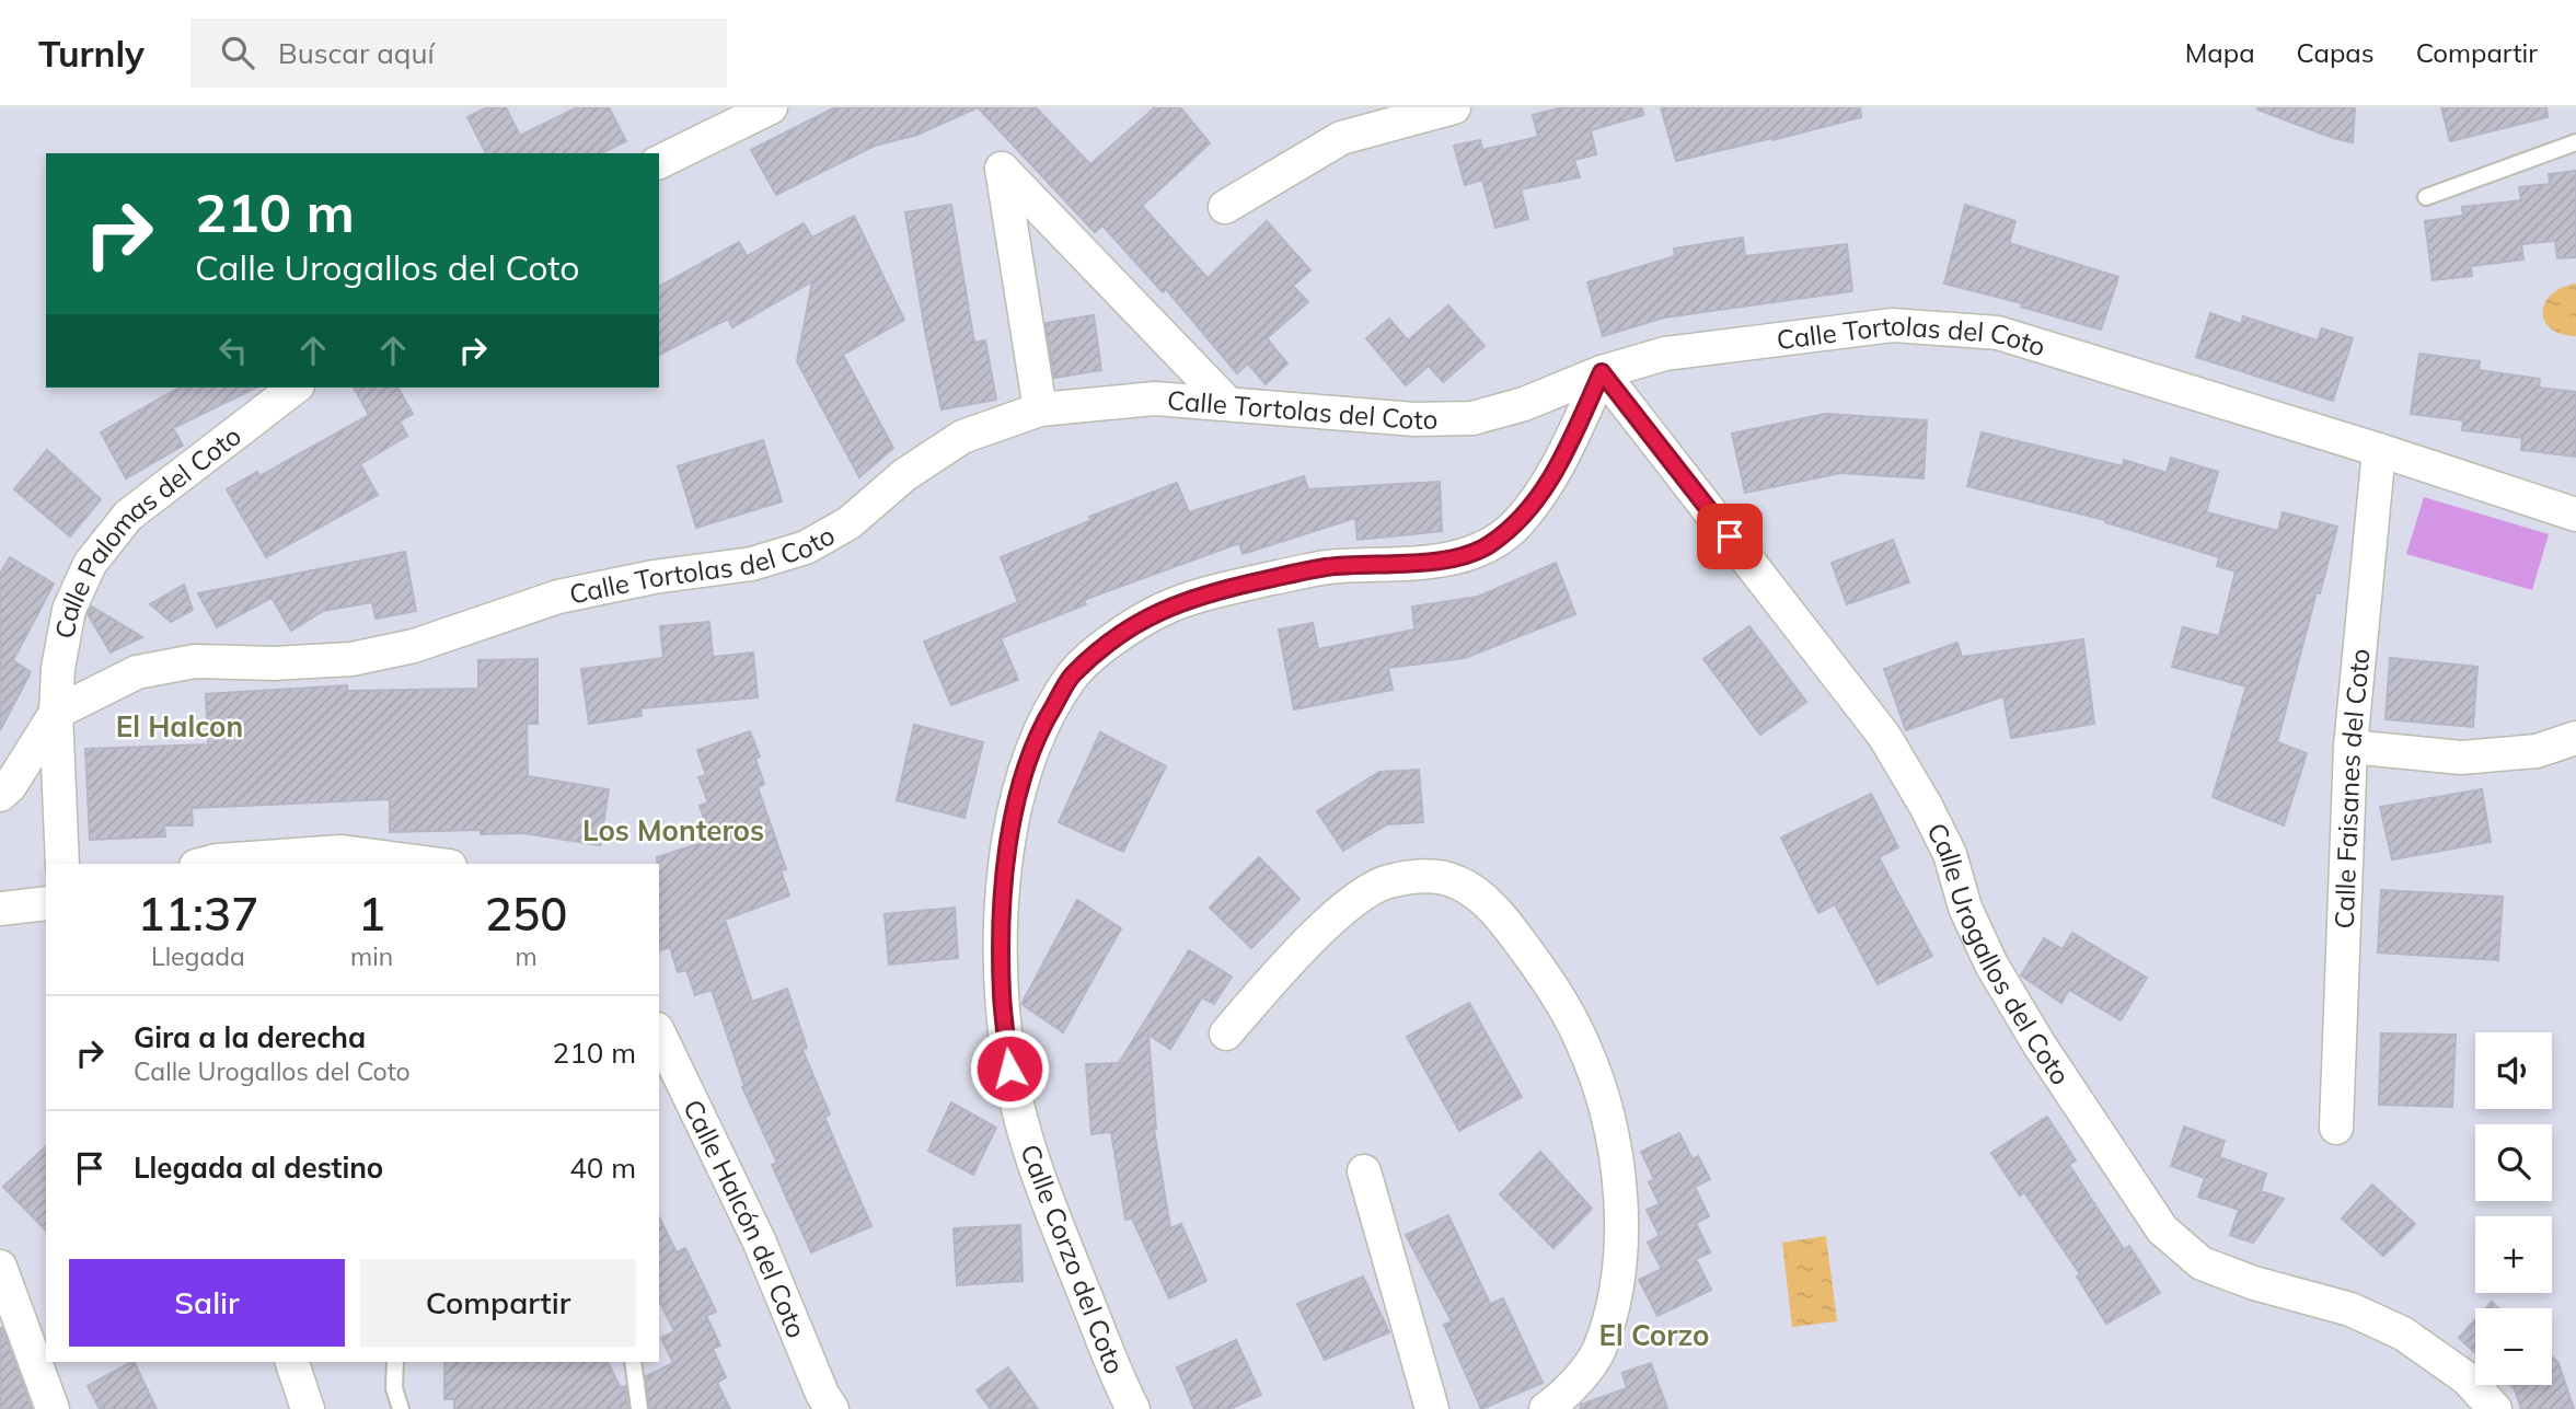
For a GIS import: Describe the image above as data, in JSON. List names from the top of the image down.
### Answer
{
  "streets": {
    "street": [
      "Calle Tortolas del Coto",
      "Calle Palomas del Coto",
      "Calle Faisanes del Coto",
      "Calle Urogallos del Coto",
      "Calle Halcón del Coto",
      "Calle Corzo del Coto"
    ]
  },
  "crossings": [
    ["Calle Tortolas del Coto", "Calle Palomas del Coto"],
    ["Calle Tortolas del Coto", "Calle Faisanes del Coto"],
    ["Calle Tortolas del Coto", "Calle Urogallos del Coto"],
    ["Calle Tortolas del Coto", "Calle Corzo del Coto"],
    ["Calle Urogallos del Coto", "Calle Corzo del Coto"]
  ],
  "districts": ["El Halcon", "Los Monteros", "El Corzo"],
  "page": {
    "header": "Turnly",
    "search": "Buscar aquí",
    "nav": ["Mapa", "Capas", "Compartir"],
    "turn": ["210 m", "Calle Urogallos del Coto"],
    "eta": [
      "11:37",
      "Llegada",
      "1",
      "min",
      "250",
      "m"
    ],
    "list": [
      {
        "name": "Gira a la derecha",
        "note": "Calle Urogallos del Coto",
        "value": "210 m"
      },
      {
        "name": "Llegada al destino",
        "value": "40 m"
      }
    ],
    "map_buttons": ["+", "−"],
    "buttons": ["Salir", "Compartir"]
  }
}
